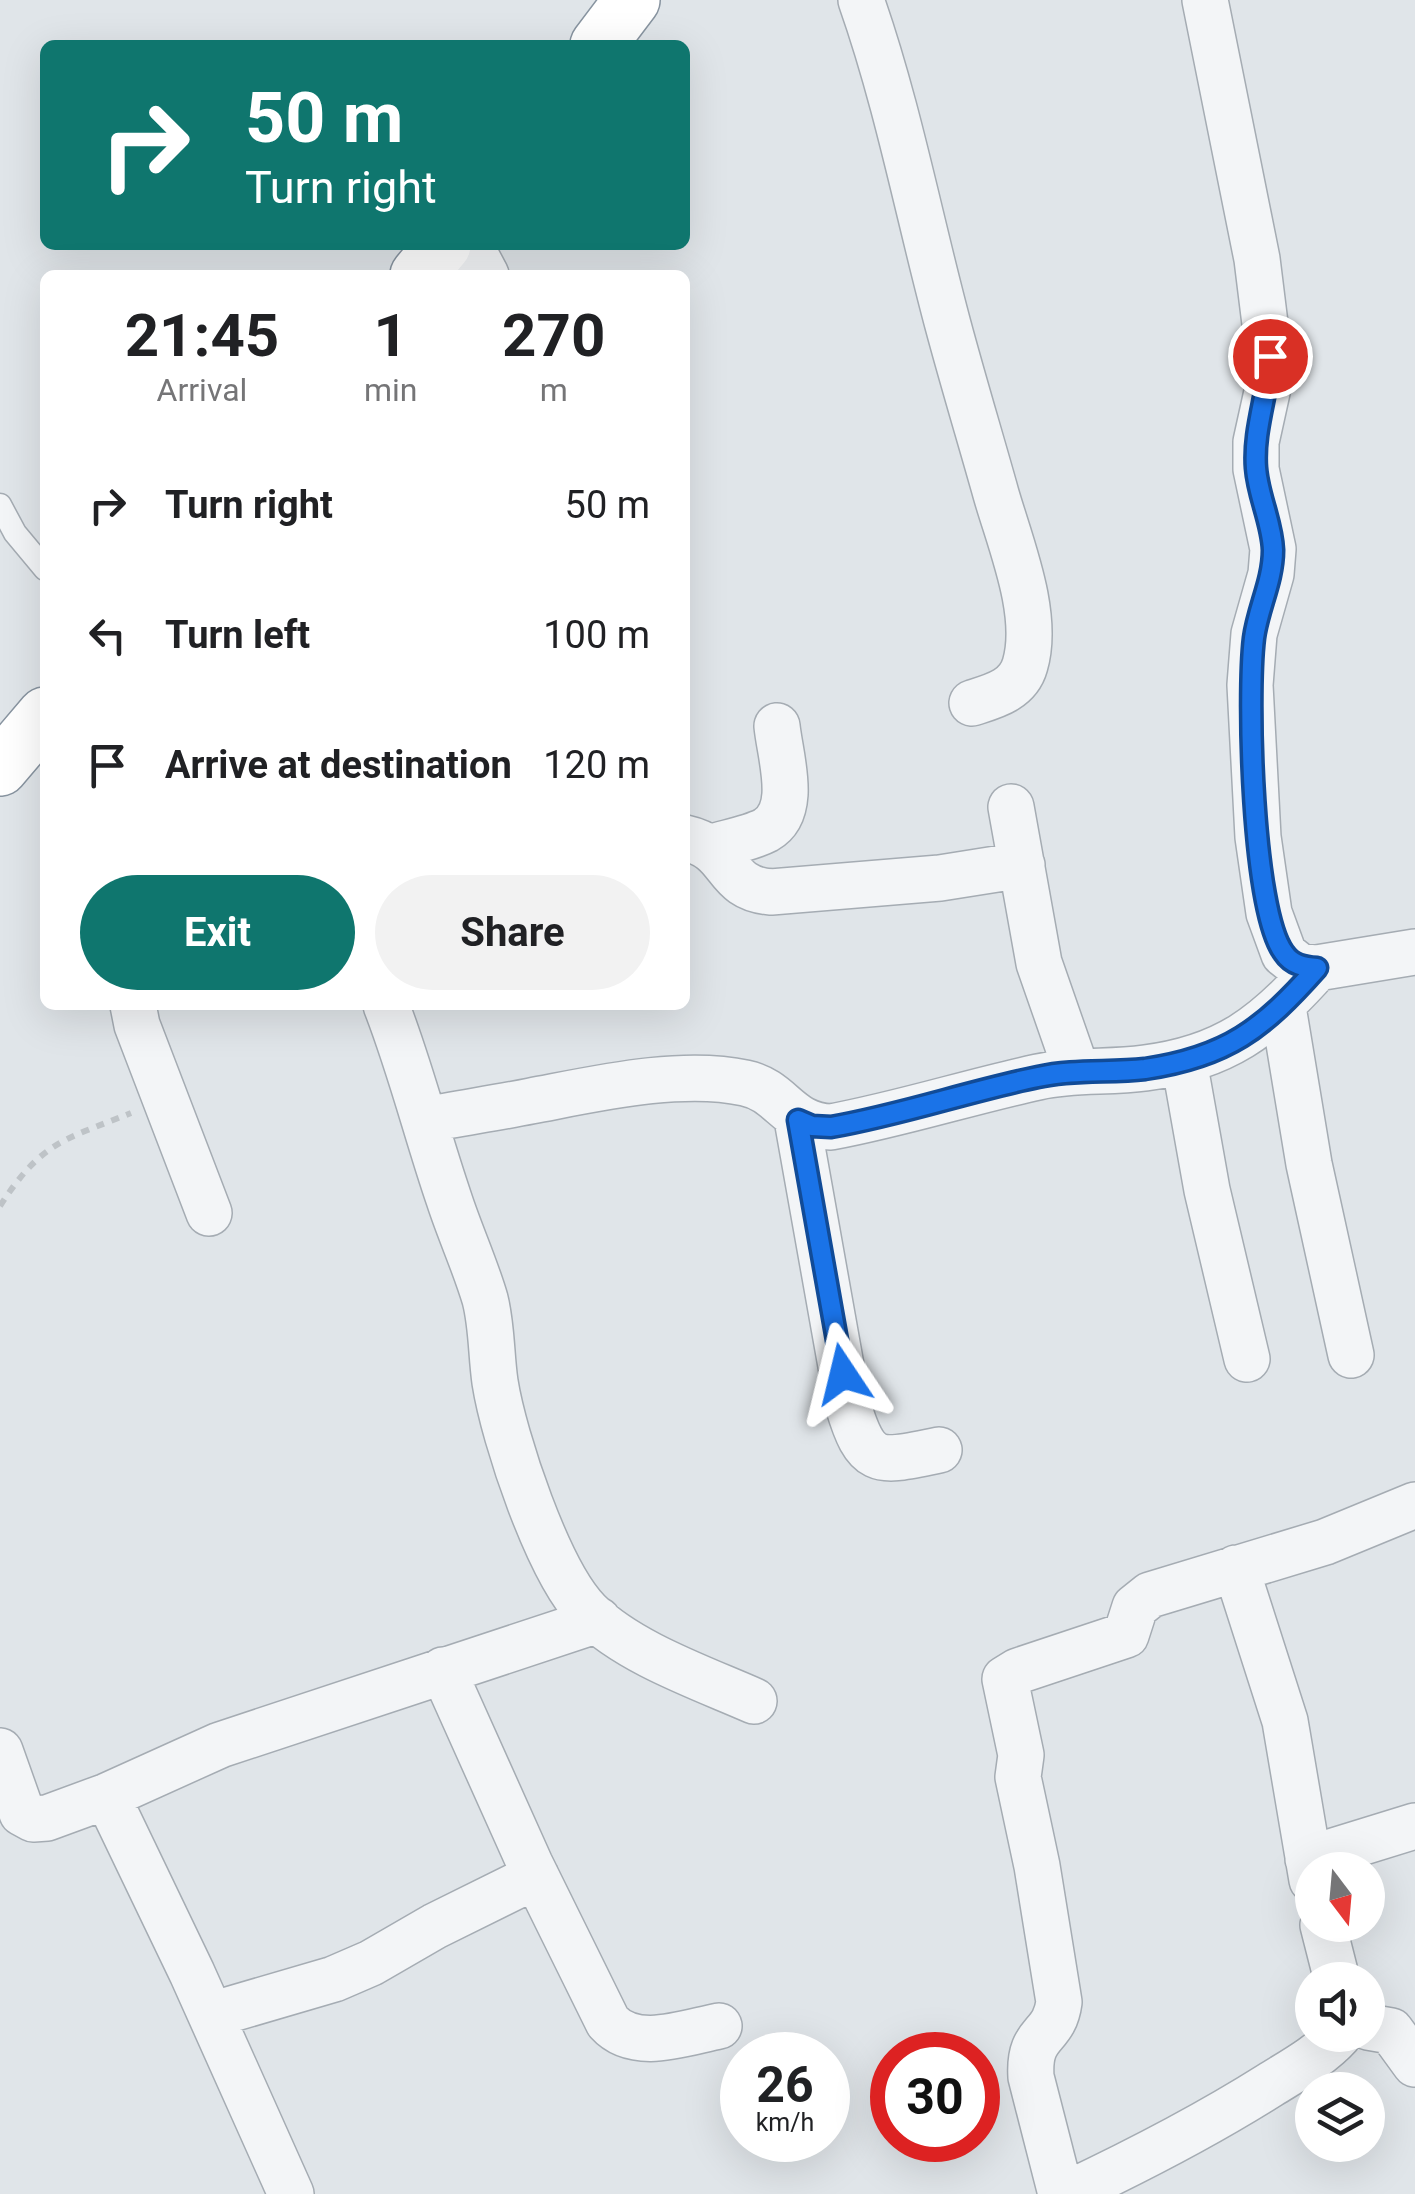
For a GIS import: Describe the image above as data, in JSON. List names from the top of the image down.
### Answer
{
  "north": "bottom",
  "page": {
    "turn": ["50 m", "Turn right"],
    "eta": [
      "21:45",
      "Arrival",
      "1",
      "min",
      "270",
      "m"
    ],
    "list": [
      {
        "name": "Turn right",
        "value": "50 m"
      },
      {
        "name": "Turn left",
        "value": "100 m"
      },
      {
        "name": "Arrive at destination",
        "value": "120 m"
      }
    ],
    "buttons": ["Exit", "Share"],
    "speed": "26 km/h",
    "limit": "30"
  }
}
